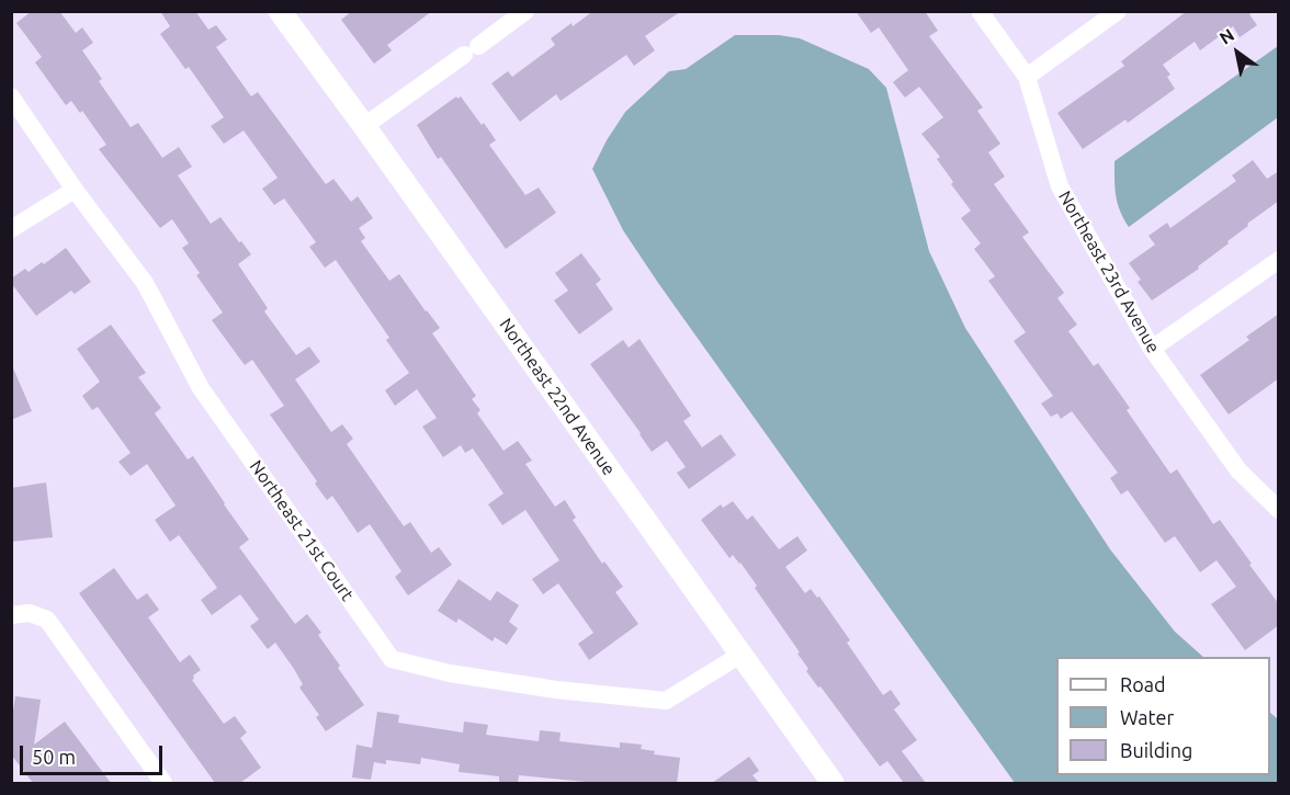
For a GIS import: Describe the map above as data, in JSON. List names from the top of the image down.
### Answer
{
  "streets": {
    "street": ["Northeast 23rd Avenue", "Northeast 22nd Avenue", "Northeast 21st Court"]
  },
  "crossings": [
    ["Northeast 22nd Avenue", "Northeast 21st Court"]
  ],
  "legend": ["Road", "Water", "Building"],
  "scale_bar": "50 m",
  "north": "top left"
}
